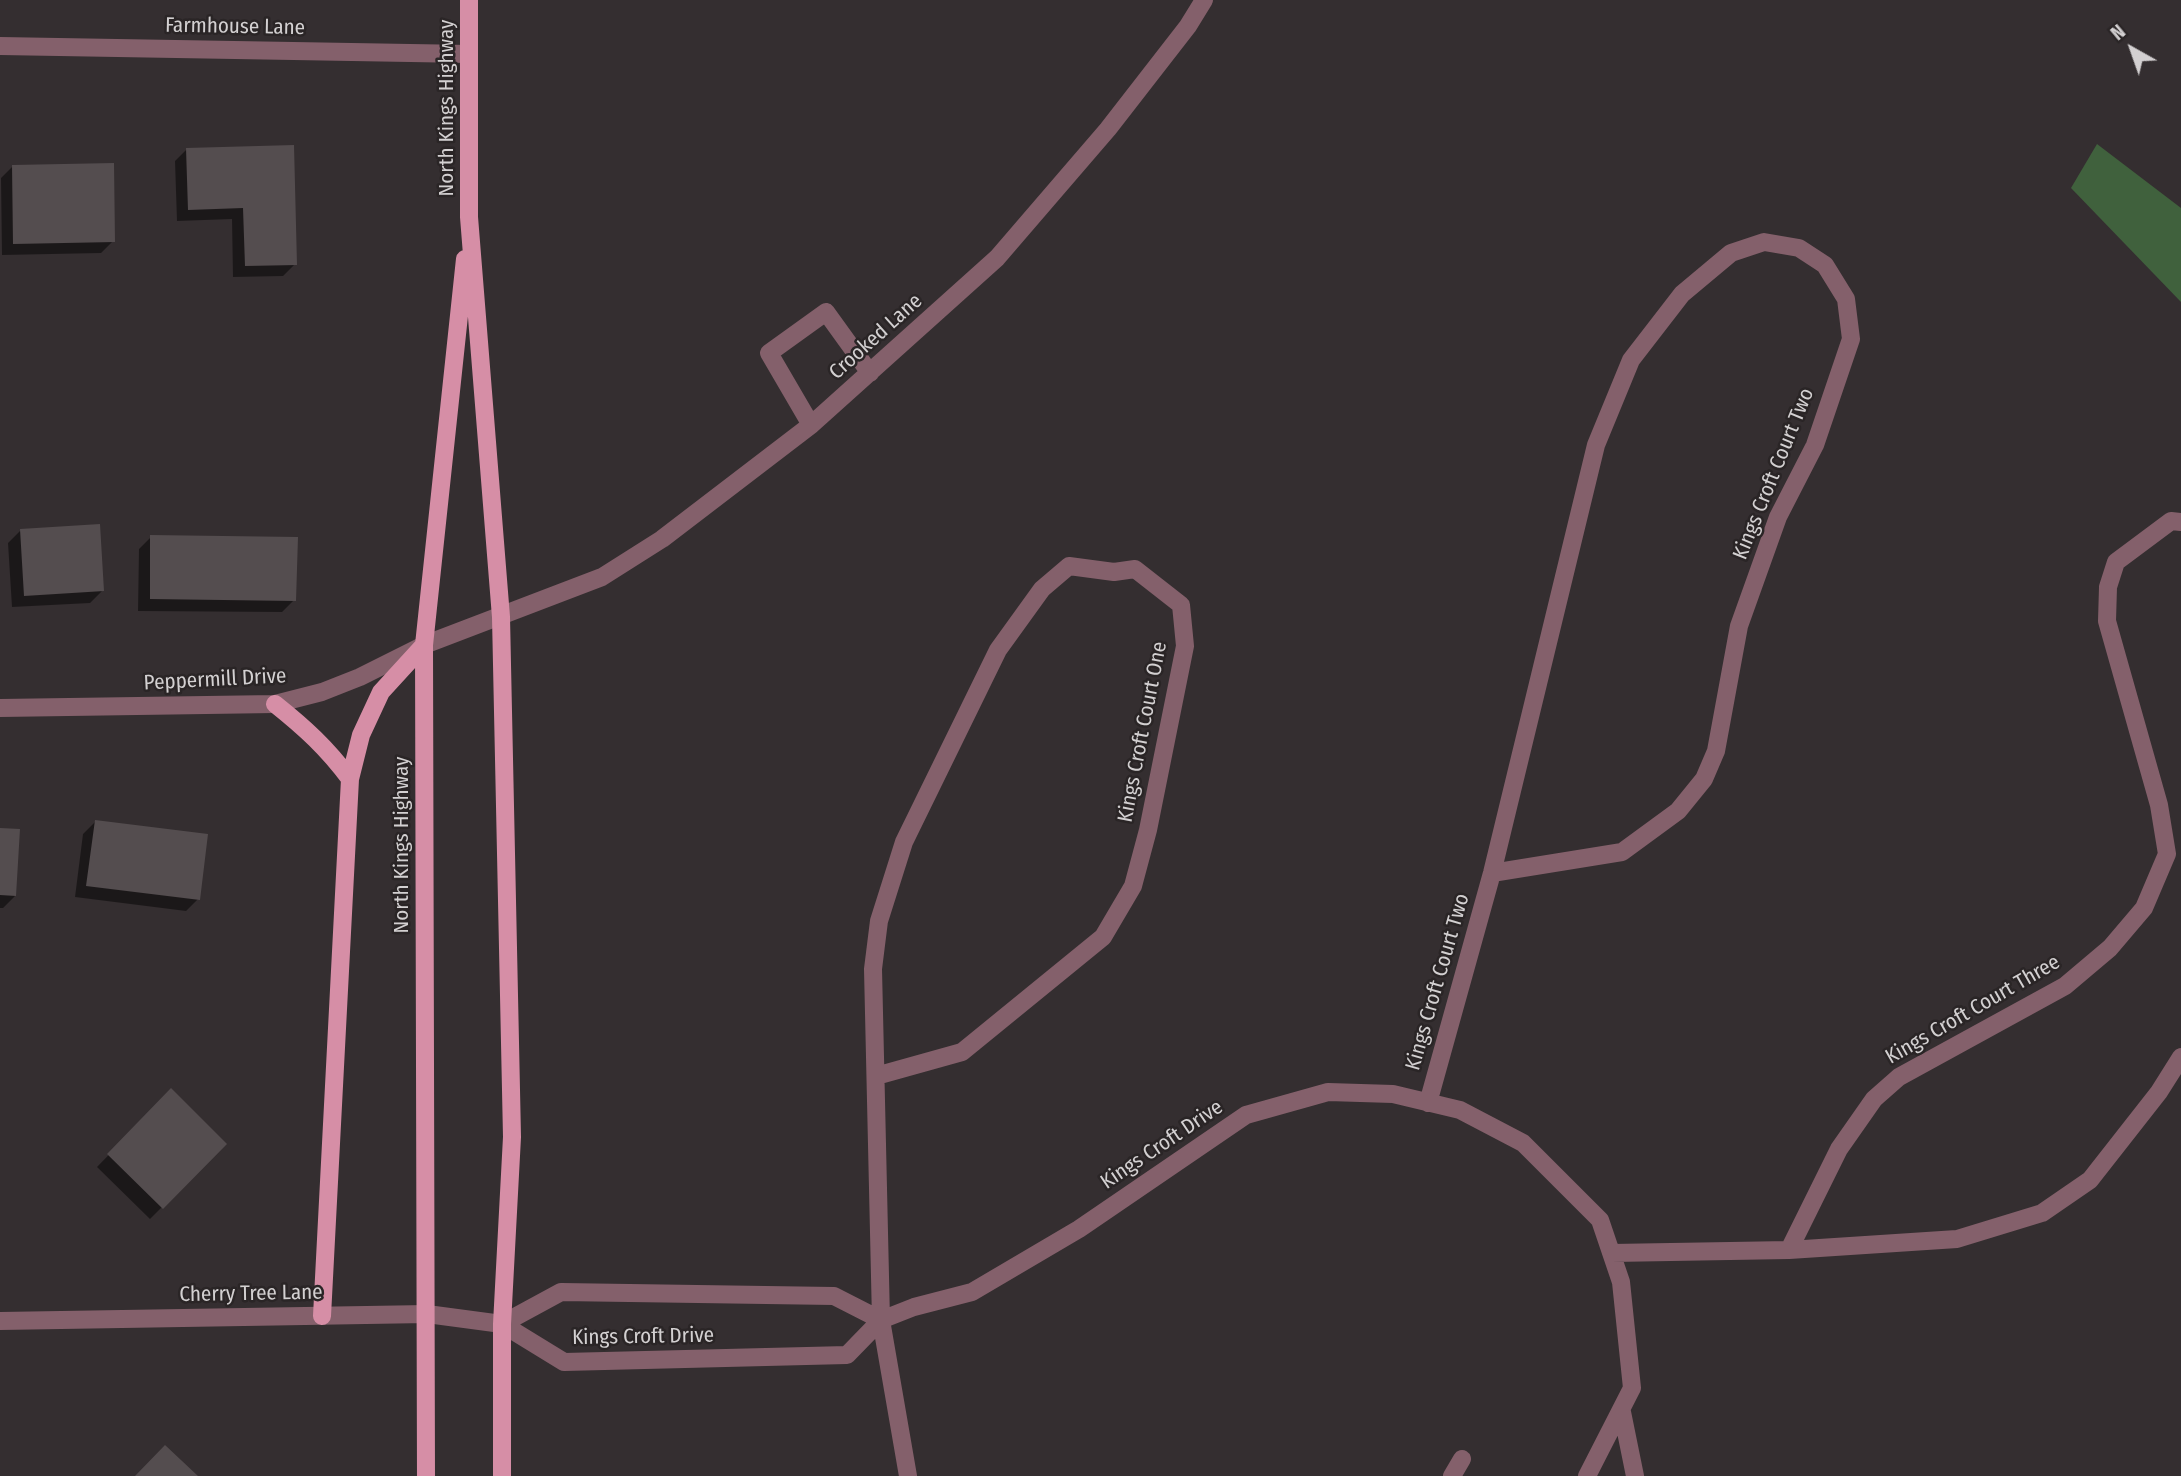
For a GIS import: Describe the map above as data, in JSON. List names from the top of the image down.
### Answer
{
  "streets": {
    "main road": ["North Kings Highway"],
    "street": [
      "Farmhouse Lane",
      "Crooked Lane",
      "Kings Croft Court Two",
      "Peppermill Drive",
      "Kings Croft Court One",
      "Kings Croft Court Three",
      "Kings Croft Drive",
      "Cherry Tree Lane"
    ]
  },
  "crossings": [
    ["Farmhouse Lane", "North Kings Highway"],
    ["North Kings Highway", "Crooked Lane"],
    ["North Kings Highway", "Peppermill Drive"],
    ["North Kings Highway", "Kings Croft Drive"],
    ["North Kings Highway", "Cherry Tree Lane"],
    ["Crooked Lane", "Peppermill Drive"],
    ["Kings Croft Court Two", "Kings Croft Drive"],
    ["Kings Croft Court One", "Kings Croft Drive"],
    ["Kings Croft Drive", "Cherry Tree Lane"]
  ],
  "north": "top left"
}
